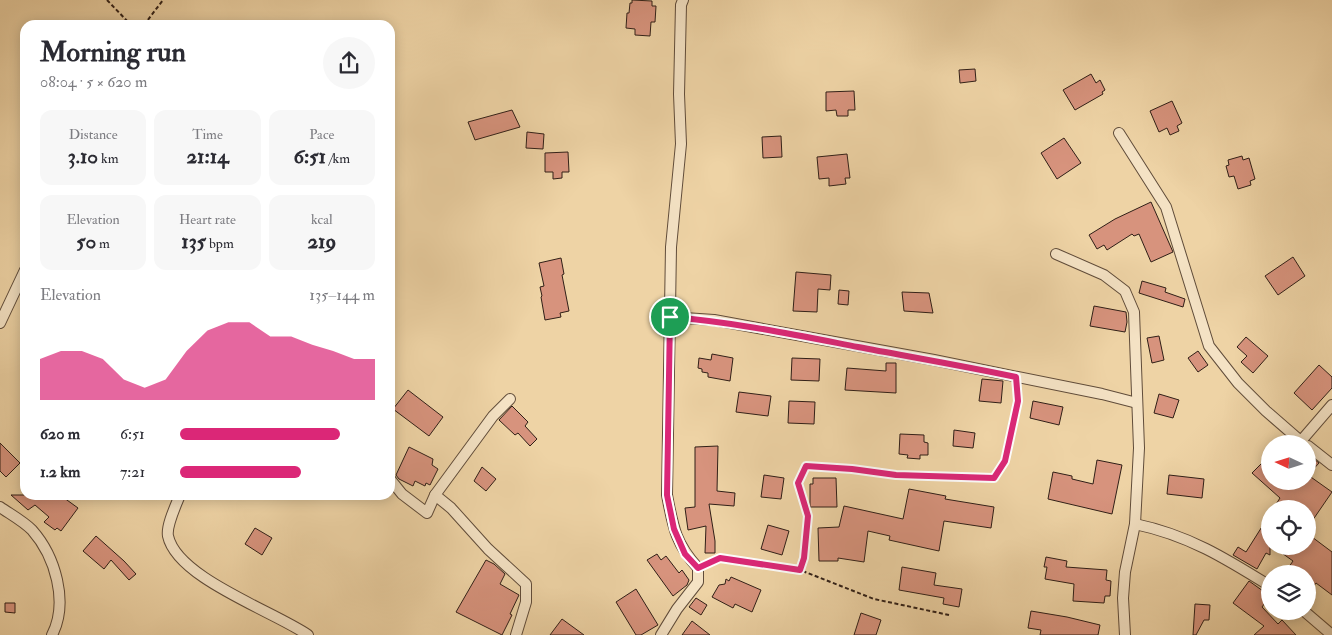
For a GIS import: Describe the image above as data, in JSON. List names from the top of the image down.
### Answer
{
  "north": "left",
  "page": {
    "heading": ["Morning run", "08:04 · 5 × 620 m"],
    "stats": [
      ["Distance", "3.10 km"],
      ["Time", "21:14"],
      ["Pace", "6:51 /km"],
      ["Elevation", "50 m"],
      ["Heart rate", "135 bpm"],
      ["kcal", "219"]
    ],
    "chart": ["Elevation", "135–144 m"],
    "list": [
      {
        "name": "620 m",
        "note": "6:51"
      },
      {
        "name": "1.2 km",
        "note": "7:21"
      }
    ]
  }
}
